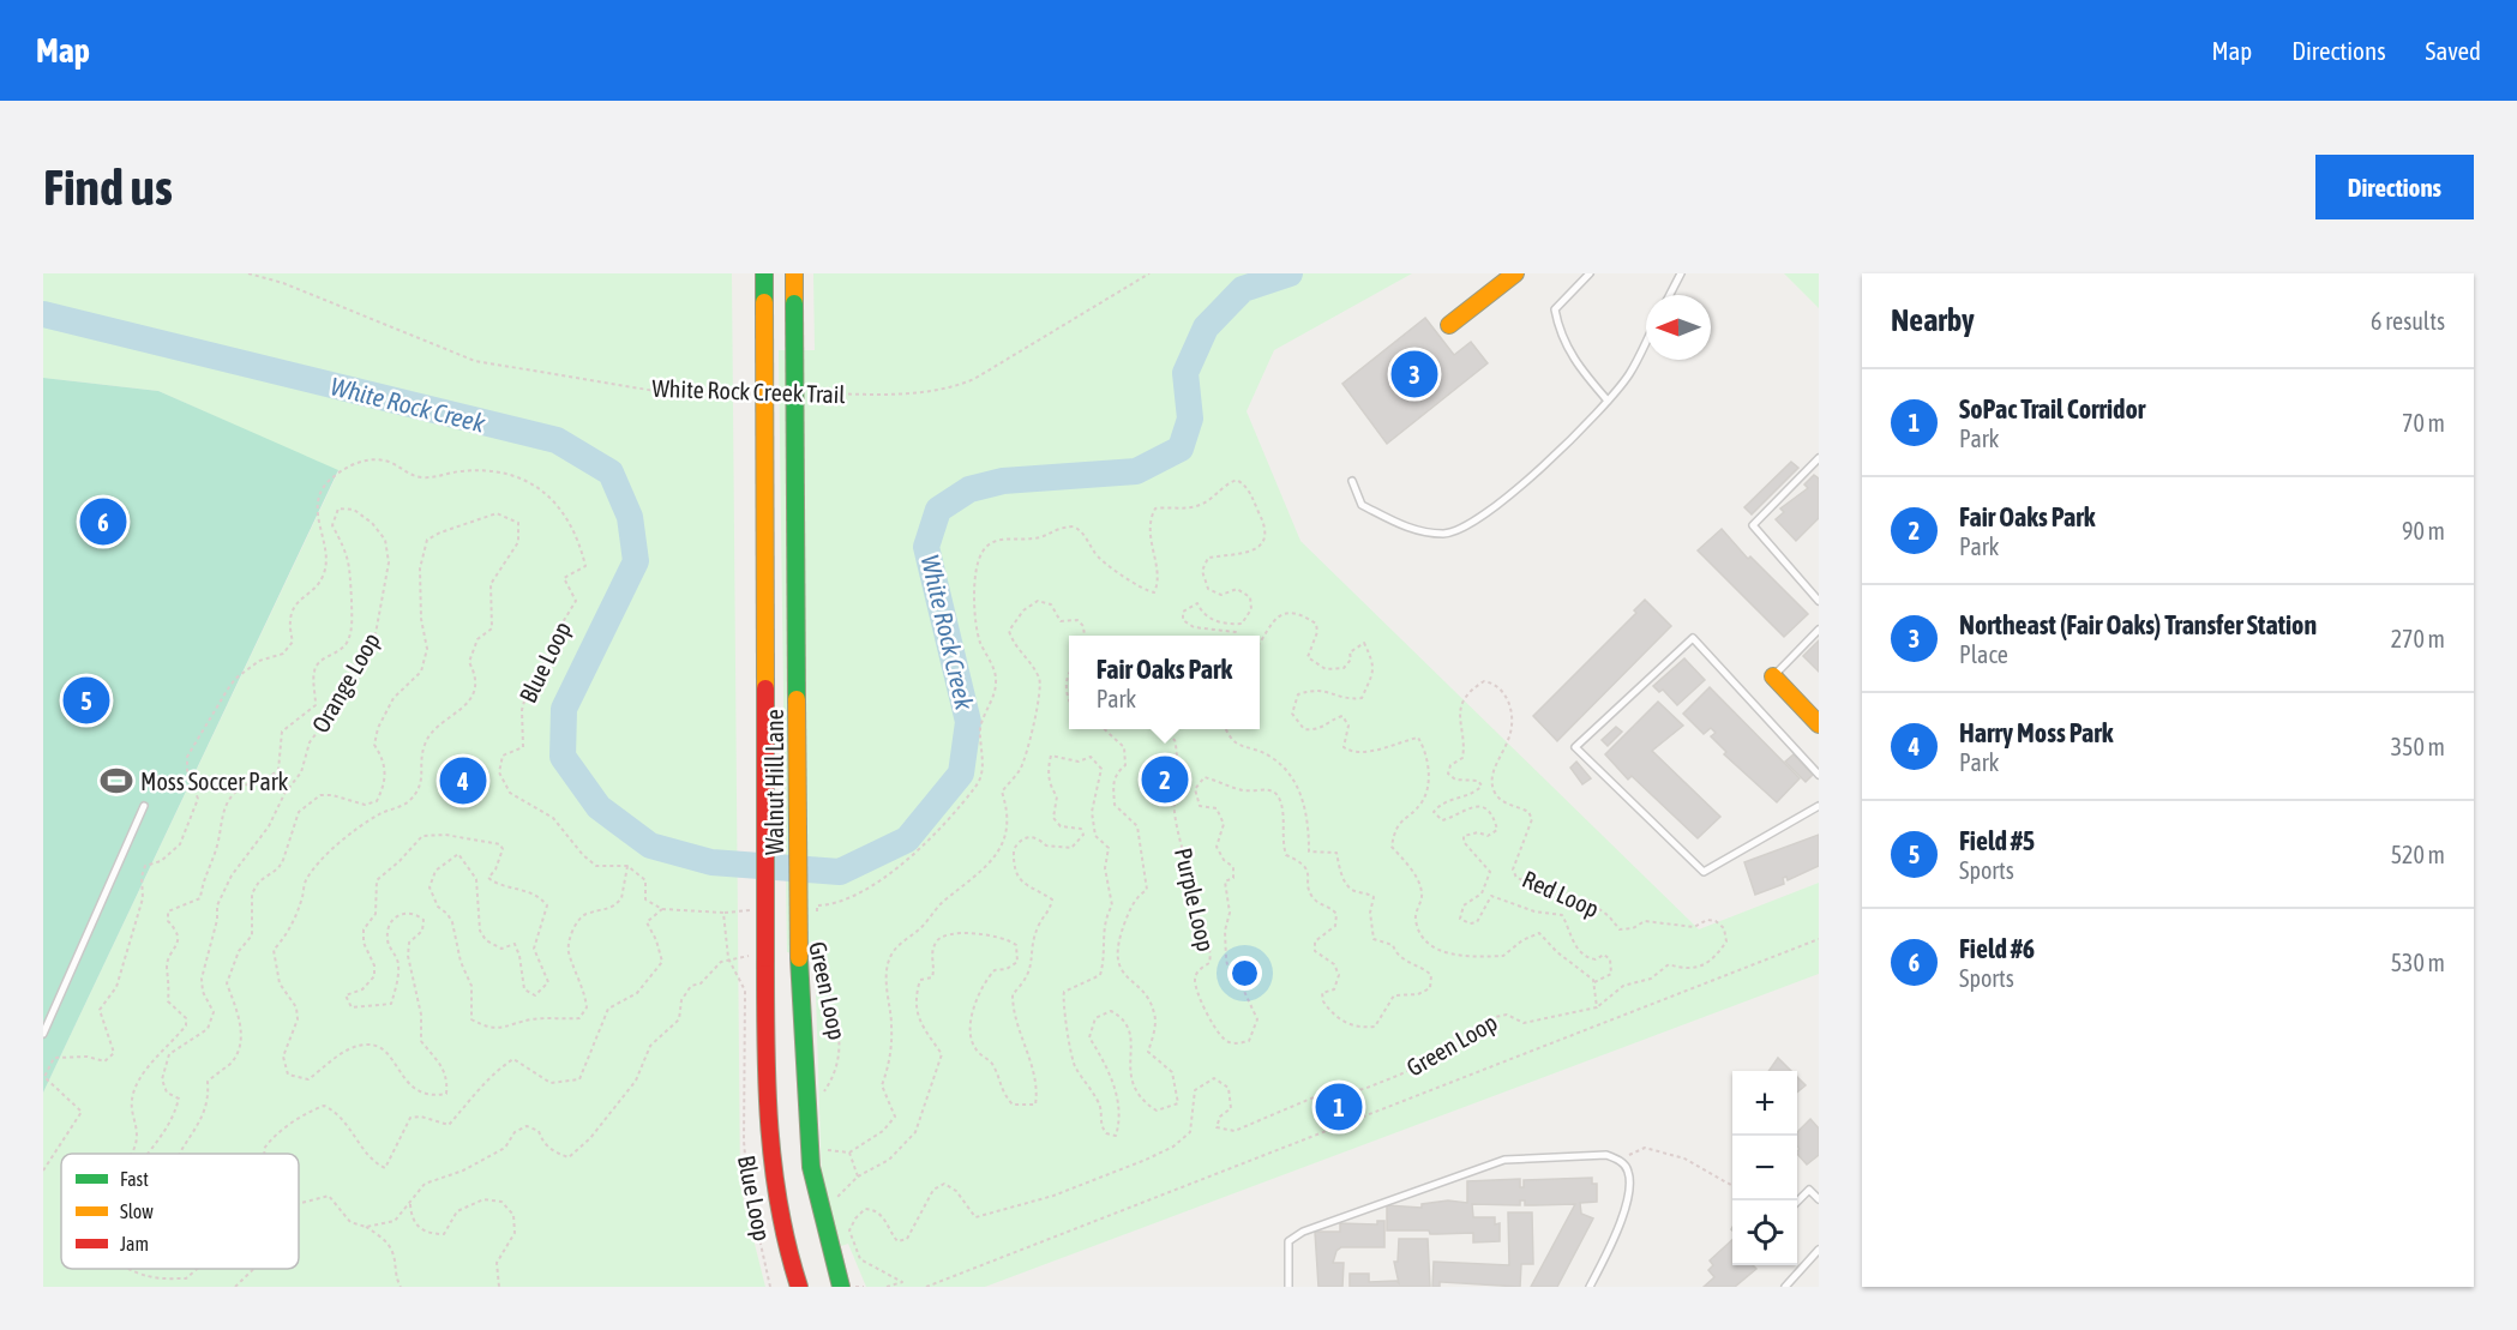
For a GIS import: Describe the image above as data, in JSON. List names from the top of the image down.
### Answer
{
  "streets": {
    "main road": ["Walnut Hill Lane"],
    "path": [
      "White Rock Creek Trail",
      "Blue Loop",
      "Orange Loop",
      "Red Loop",
      "Purple Loop",
      "Green Loop"
    ]
  },
  "crossings": [
    ["Blue Loop", "Orange Loop"],
    ["Red Loop", "Green Loop"]
  ],
  "water": ["White Rock Creek"],
  "places": {
    "sports": ["Moss Soccer Park"]
  },
  "legend": ["Fast", "Slow", "Jam"],
  "north": "left",
  "page": {
    "header": "Map",
    "nav": ["Map", "Directions", "Saved"],
    "buttons": "Directions",
    "title": "Find us",
    "heading": ["Nearby", "6 results"],
    "pins": [
      "3",
      "6",
      "5",
      "2",
      "4",
      "1"
    ],
    "list": [
      {
        "mark": "1",
        "name": "SoPac Trail Corridor",
        "note": "Park",
        "value": "70 m"
      },
      {
        "mark": "2",
        "name": "Fair Oaks Park",
        "note": "Park",
        "value": "90 m"
      },
      {
        "mark": "3",
        "name": "Northeast (Fair Oaks) Transfer Station",
        "note": "Place",
        "value": "270 m"
      },
      {
        "mark": "4",
        "name": "Harry Moss Park",
        "note": "Park",
        "value": "350 m"
      },
      {
        "mark": "5",
        "name": "Field #5",
        "note": "Sports",
        "value": "520 m"
      },
      {
        "mark": "6",
        "name": "Field #6",
        "note": "Sports",
        "value": "530 m"
      }
    ],
    "popup": ["Fair Oaks Park", "Park"],
    "map_buttons": ["+", "−"]
  }
}
